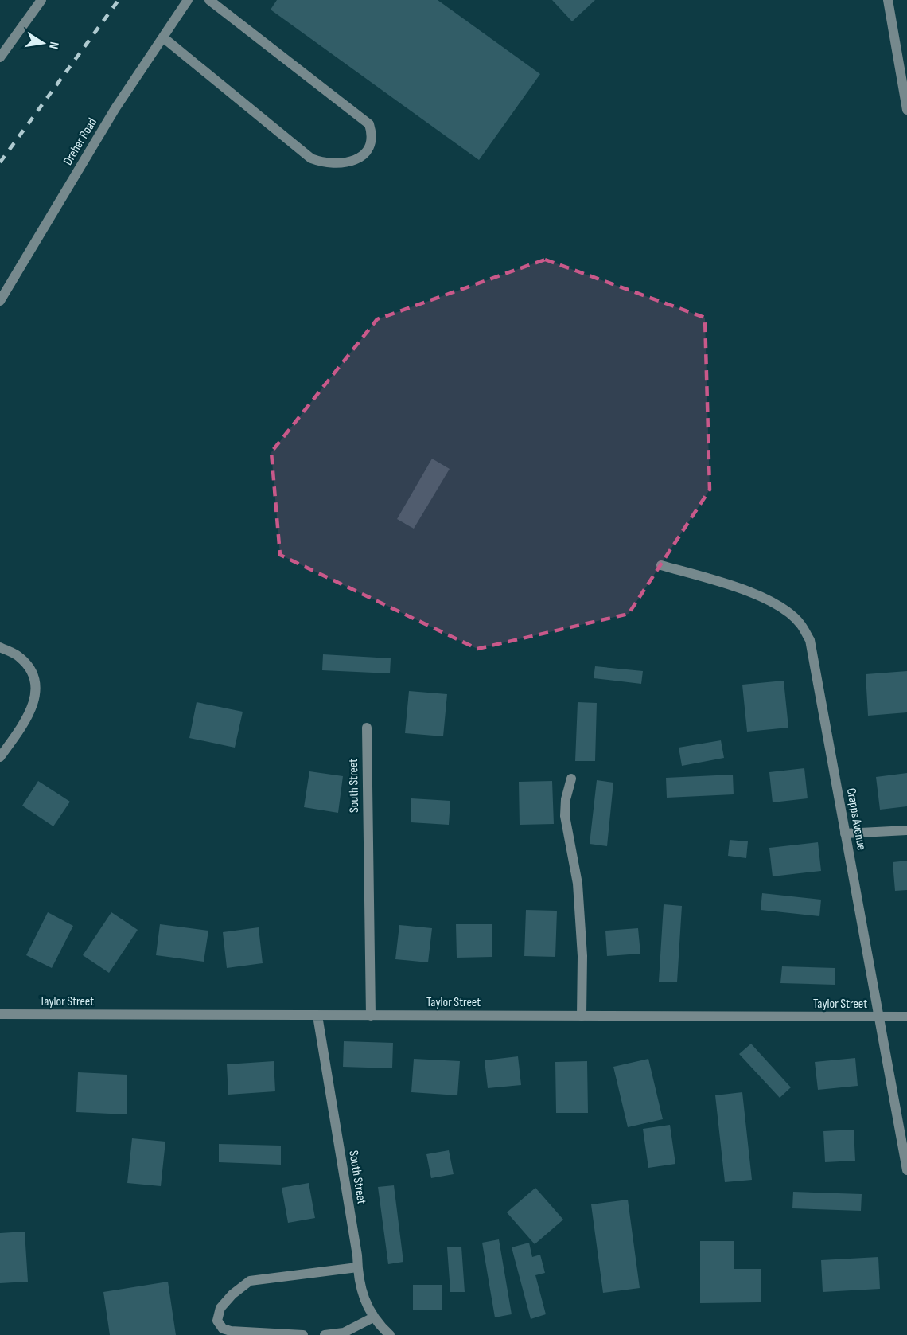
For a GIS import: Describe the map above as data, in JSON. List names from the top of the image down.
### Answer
{
  "streets": {
    "street": [
      "Dreher Road",
      "South Street",
      "Crapps Avenue",
      "Taylor Street"
    ]
  },
  "crossings": [
    ["South Street", "Taylor Street"],
    ["Crapps Avenue", "Taylor Street"]
  ],
  "north": "right"
}
